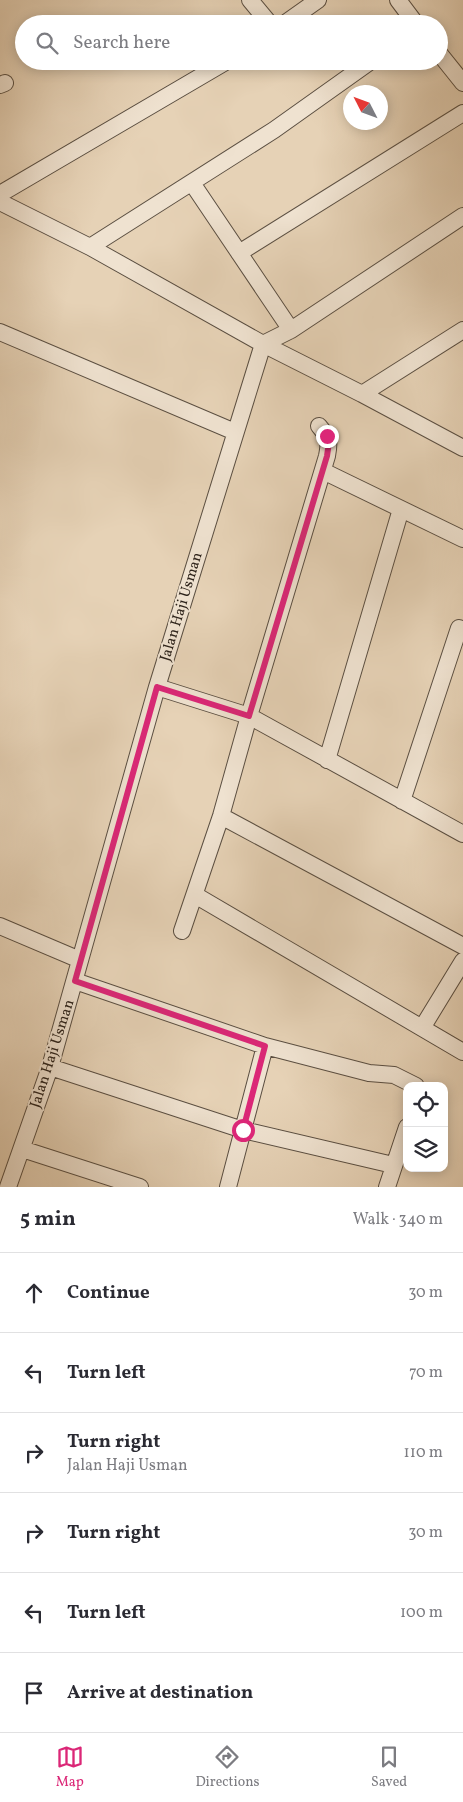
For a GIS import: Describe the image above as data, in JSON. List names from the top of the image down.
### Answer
{
  "streets": {
    "street": ["Jalan Haji Usman"]
  },
  "north": "top left",
  "page": {
    "search": "Search here",
    "heading": ["5 min", "Walk · 340 m"],
    "list": [
      ["Continue", "30 m"],
      ["Turn left", "70 m"],
      ["Turn right", "Jalan Haji Usman", "110 m"],
      ["Turn right", "30 m"],
      ["Turn left", "100 m"],
      "Arrive at destination"
    ],
    "nav": ["Map", "Directions", "Saved"]
  }
}
